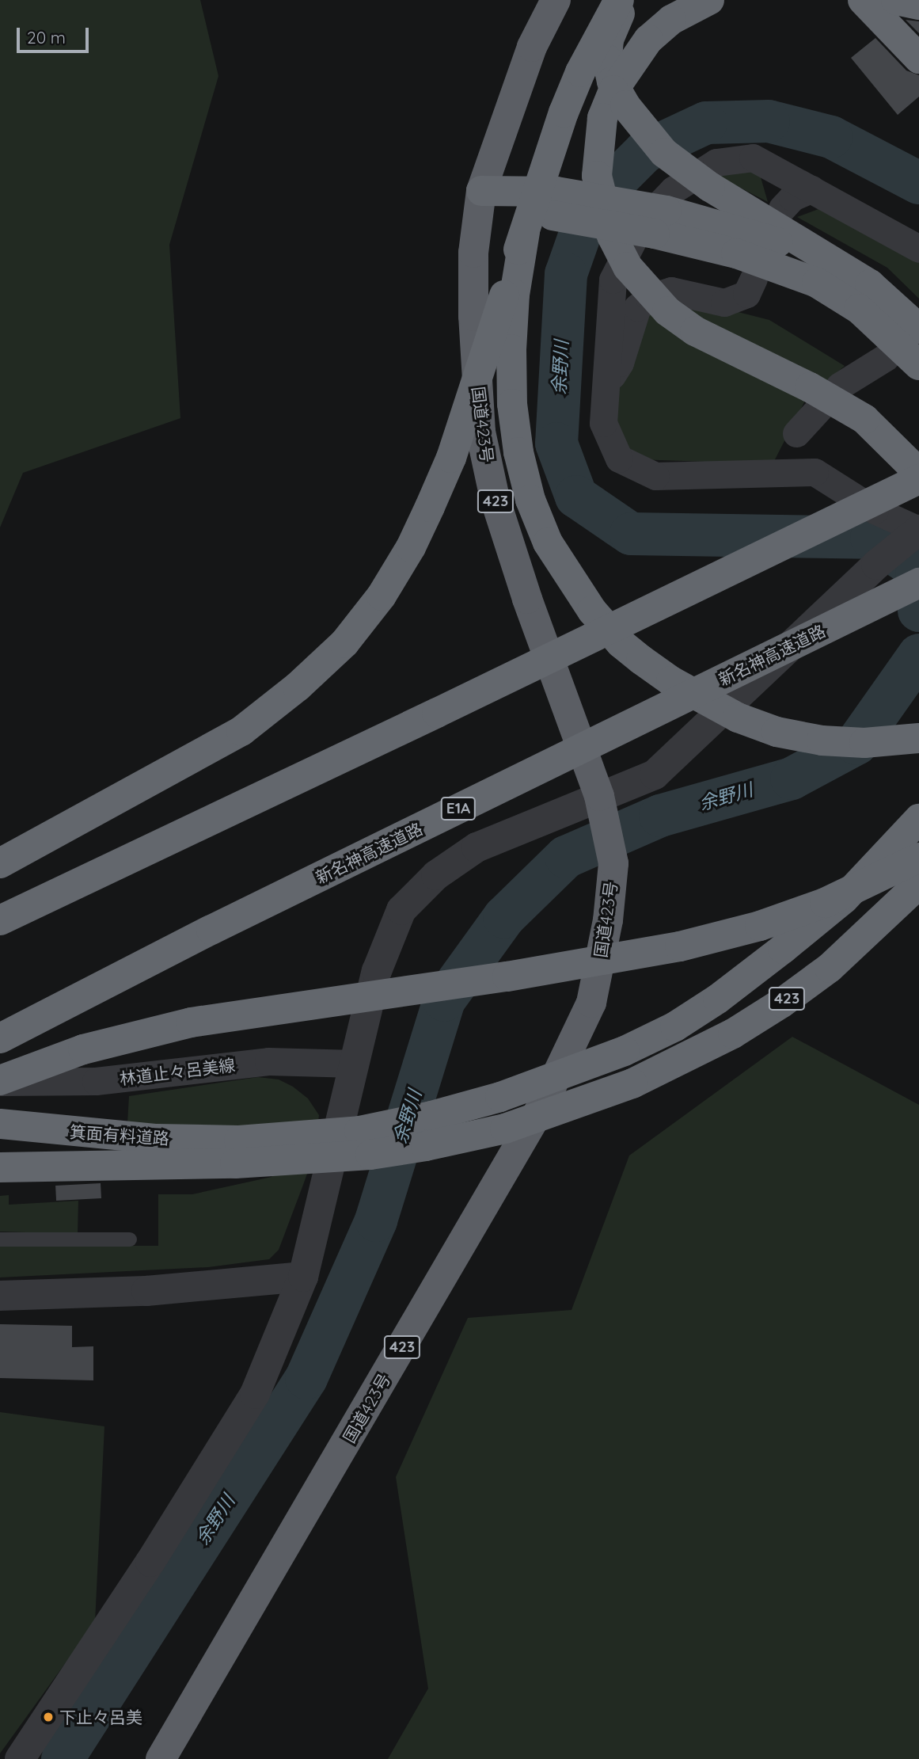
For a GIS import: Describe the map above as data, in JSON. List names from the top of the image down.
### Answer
{
  "streets": {
    "highway": [
      "国道423号",
      "423",
      "新名神高速道路",
      "E1A",
      "箕面有料道路"
    ],
    "street": ["林道止々呂美線"]
  },
  "crossings": [
    ["423", "箕面有料道路"]
  ],
  "water": ["余野川"],
  "places": ["下止々呂美"],
  "scale_bar": "20 m"
}
